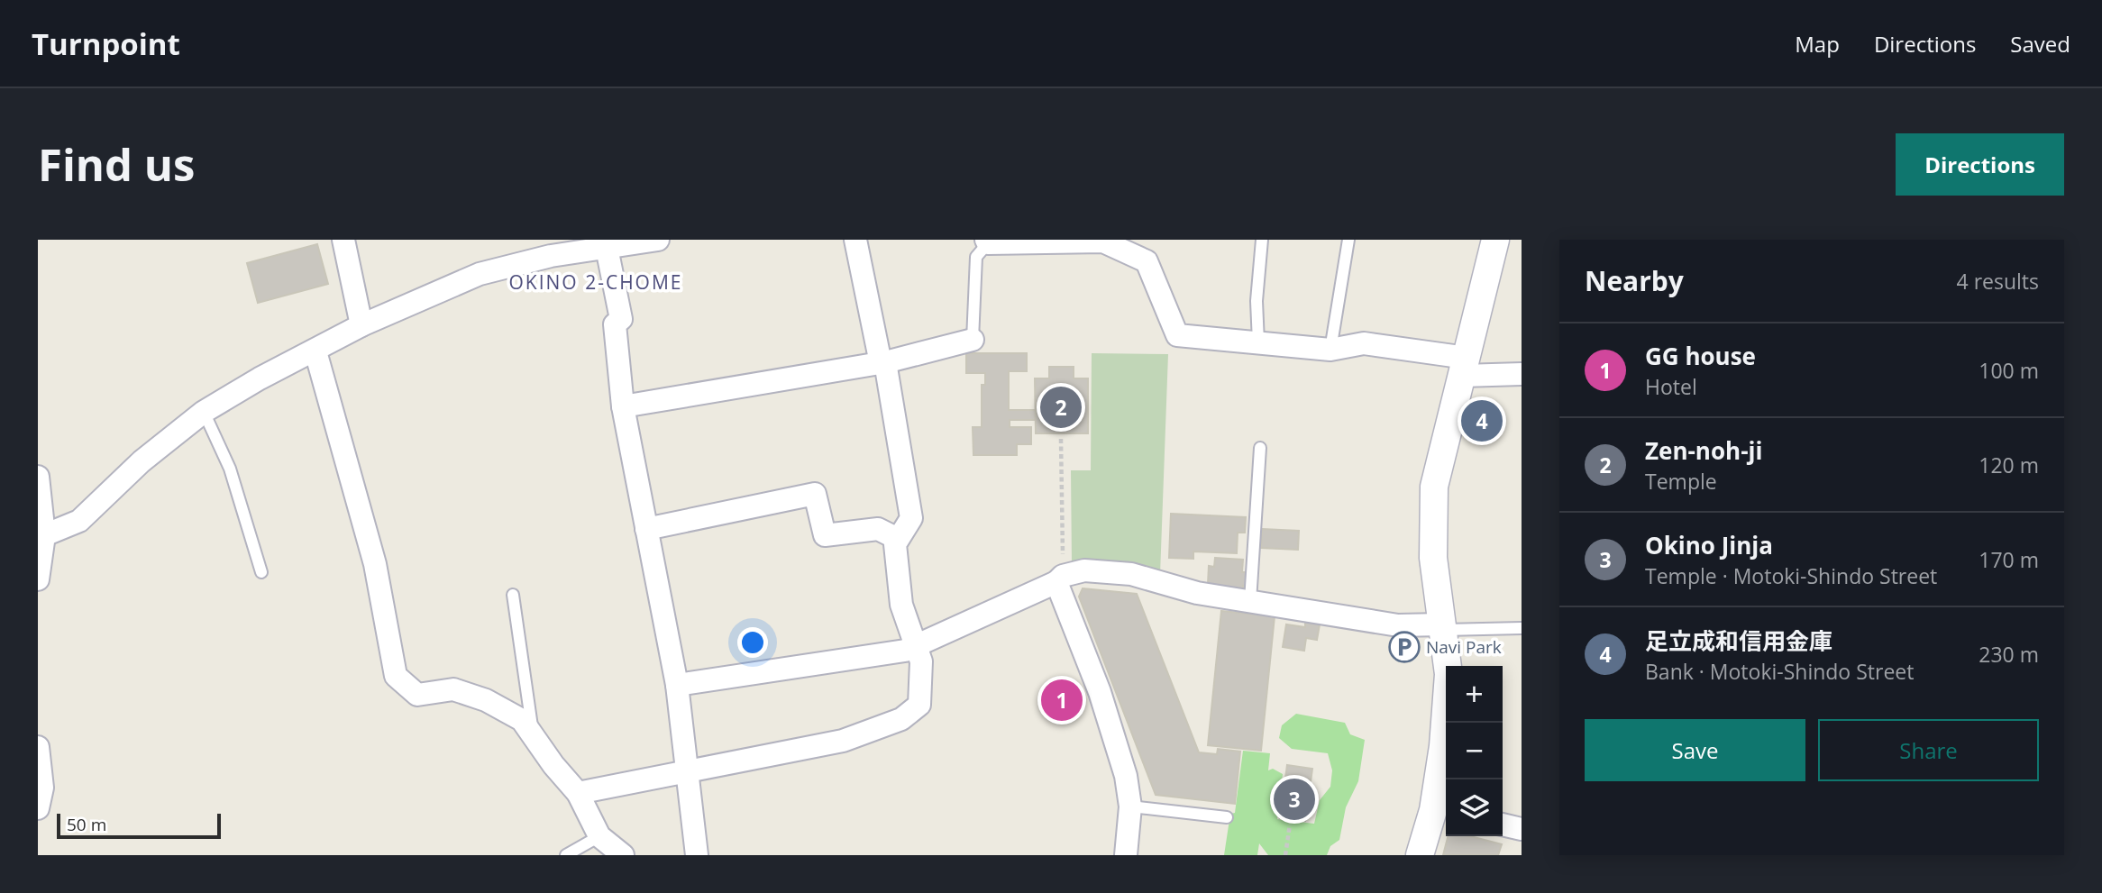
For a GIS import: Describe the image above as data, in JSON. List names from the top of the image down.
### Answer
{
  "districts": ["OKINO 2-CHOME"],
  "places": {
    "parking": ["Navi Park"]
  },
  "scale_bar": "50 m",
  "page": {
    "header": "Turnpoint",
    "nav": ["Map", "Directions", "Saved"],
    "buttons": [
      "Directions",
      ["Save", "Share"]
    ],
    "title": "Find us",
    "heading": ["Nearby", "4 results"],
    "list": [
      {
        "mark": "1",
        "name": "GG house",
        "note": "Hotel",
        "value": "100 m"
      },
      {
        "mark": "2",
        "name": "Zen-noh-ji",
        "note": "Temple",
        "value": "120 m"
      },
      {
        "mark": "3",
        "name": "Okino Jinja",
        "note": "Temple · Motoki-Shindo Street",
        "value": "170 m"
      },
      {
        "mark": "4",
        "name": "足立成和信用金庫",
        "note": "Bank · Motoki-Shindo Street",
        "value": "230 m"
      }
    ],
    "pins": [
      "2",
      "4",
      "1",
      "3"
    ],
    "map_buttons": ["+", "−"],
    "scale": "50 m"
  }
}
